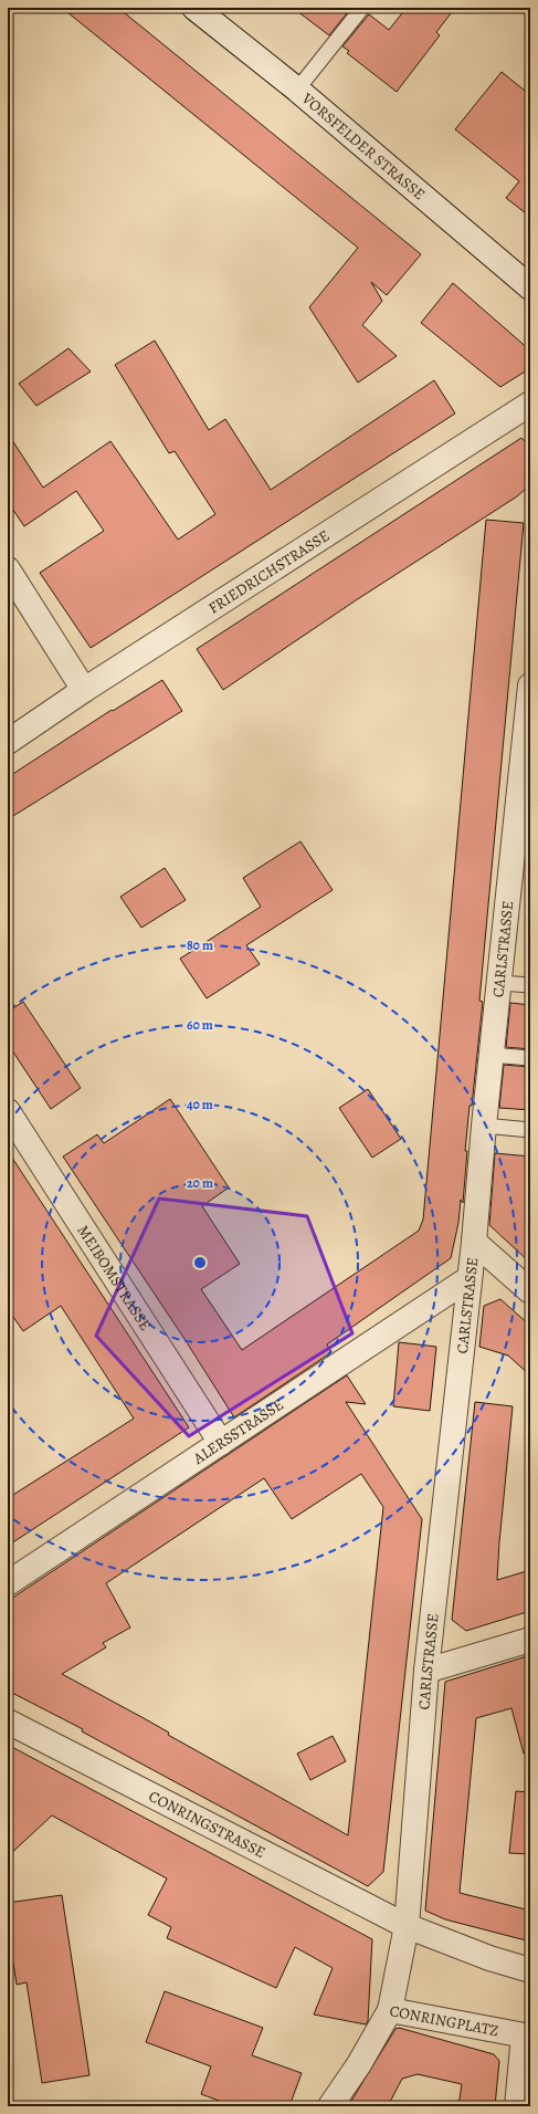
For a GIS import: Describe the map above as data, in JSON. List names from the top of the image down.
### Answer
{
  "streets": {
    "street": [
      "VORSFELDER STRASSE",
      "FRIEDRICHSTRASSE",
      "CARLSTRASSE",
      "MEIBOMSTRASSE",
      "ALERSSTRASSE",
      "CONRINGSTRASSE",
      "CONRINGPLATZ"
    ]
  },
  "crossings": [
    ["CARLSTRASSE", "ALERSSTRASSE"],
    ["CARLSTRASSE", "CONRINGSTRASSE"],
    ["CARLSTRASSE", "CONRINGPLATZ"],
    ["MEIBOMSTRASSE", "ALERSSTRASSE"],
    ["CONRINGSTRASSE", "CONRINGPLATZ"]
  ],
  "rings": [
    "80 m",
    "60 m",
    "40 m",
    "20 m"
  ]
}
